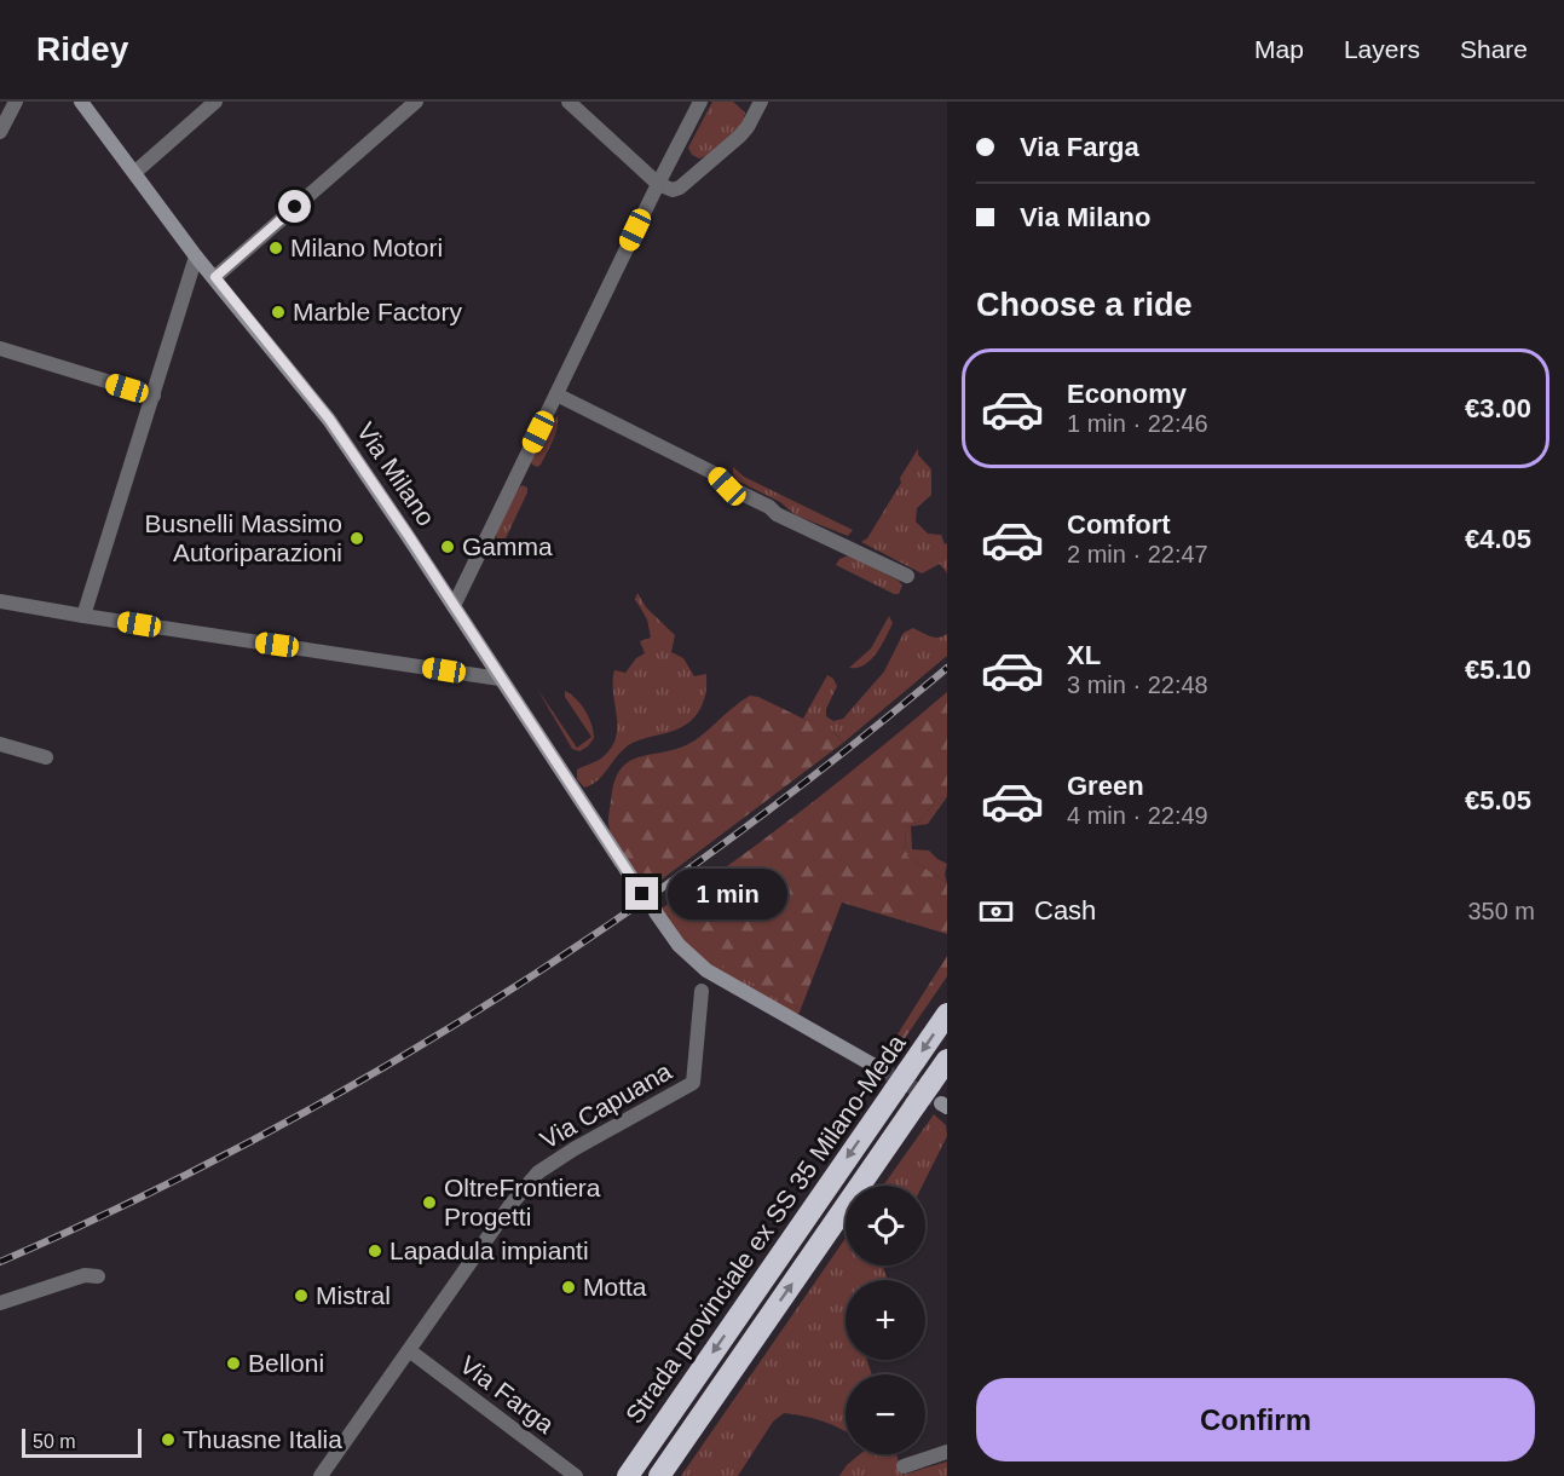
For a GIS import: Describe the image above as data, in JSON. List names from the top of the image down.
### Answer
{
  "streets": {
    "highway": ["Strada provinciale ex SS 35 Milano-Meda"],
    "street": ["Via Milano", "Via Capuana", "Via Farga"]
  },
  "crossings": [
    ["Via Capuana", "Via Farga"]
  ],
  "places": [
    "Milano Motori",
    "Marble Factory",
    "Busnelli Massimo Autoriparazioni",
    "Gamma",
    "OltreFrontiera Progetti",
    "Lapadula impianti",
    "Motta",
    "Mistral",
    "Belloni",
    "Thuasne Italia"
  ],
  "scale_bar": "50 m",
  "page": {
    "header": "Ridey",
    "nav": ["Map", "Layers", "Share"],
    "banner": ["Via Farga", "Via Milano"],
    "heading": "Choose a ride",
    "list": [
      {
        "name": "Economy",
        "note": "1 min · 22:46",
        "value": "€3.00"
      },
      {
        "name": "Comfort",
        "note": "2 min · 22:47",
        "value": "€4.05"
      },
      {
        "name": "XL",
        "note": "3 min · 22:48",
        "value": "€5.10"
      },
      {
        "name": "Green",
        "note": "4 min · 22:49",
        "value": "€5.05"
      }
    ],
    "bubble": "1 min",
    "pay": ["Cash", "350 m"],
    "map_buttons": ["+", "−"],
    "buttons": "Confirm",
    "scale": "50 m"
  }
}
